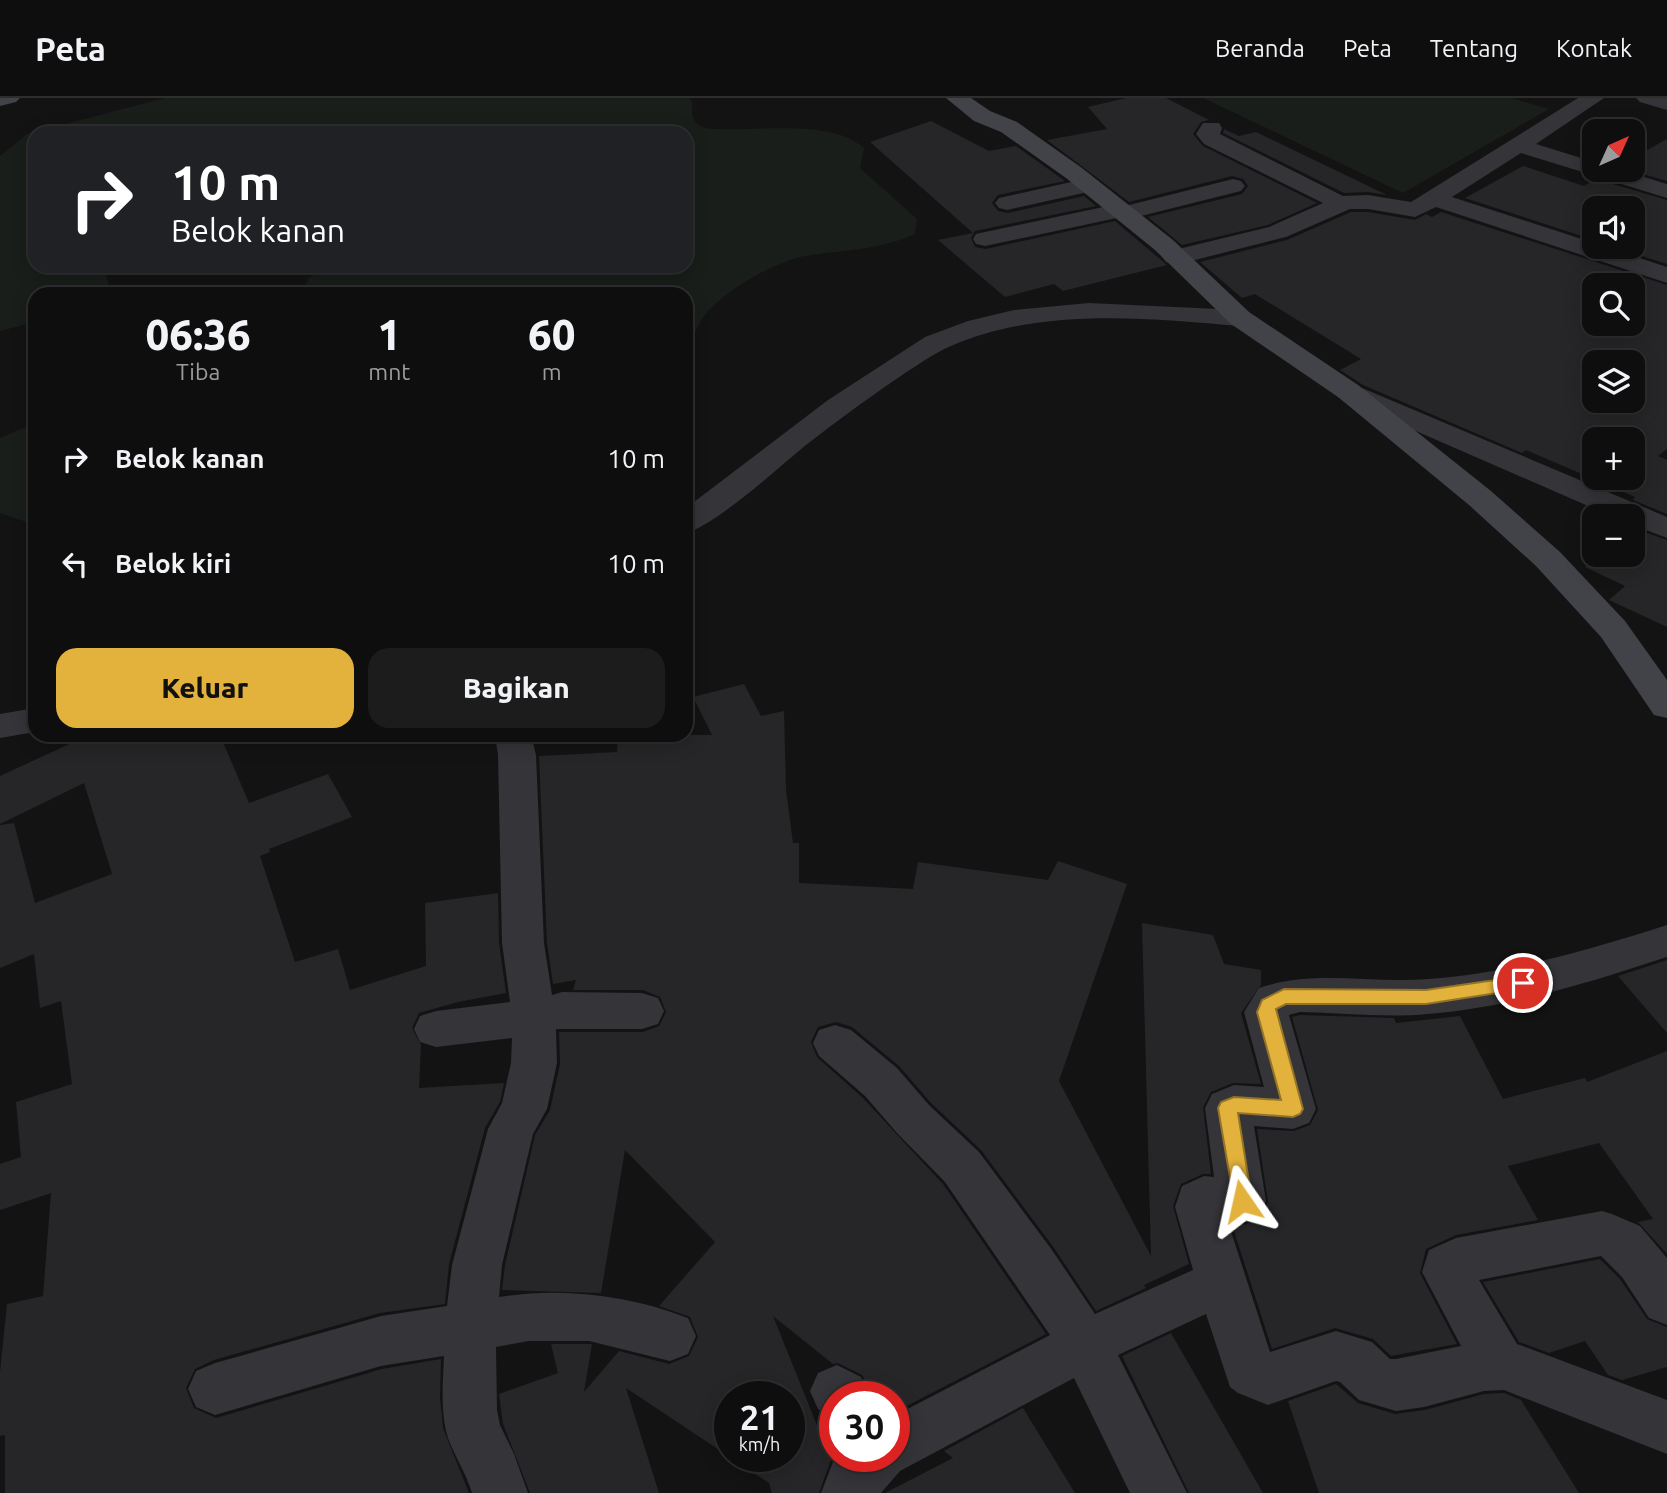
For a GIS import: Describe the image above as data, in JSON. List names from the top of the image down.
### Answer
{
  "north": "top right",
  "page": {
    "header": "Peta",
    "nav": [
      "Beranda",
      "Peta",
      "Tentang",
      "Kontak"
    ],
    "map_buttons": ["+", "−"],
    "turn": ["10 m", "Belok kanan"],
    "eta": [
      "06:36",
      "Tiba",
      "1",
      "mnt",
      "60",
      "m"
    ],
    "list": [
      {
        "name": "Belok kanan",
        "value": "10 m"
      },
      {
        "name": "Belok kiri",
        "value": "10 m"
      }
    ],
    "buttons": ["Keluar", "Bagikan"],
    "speed": "21 km/h",
    "limit": "30"
  }
}
